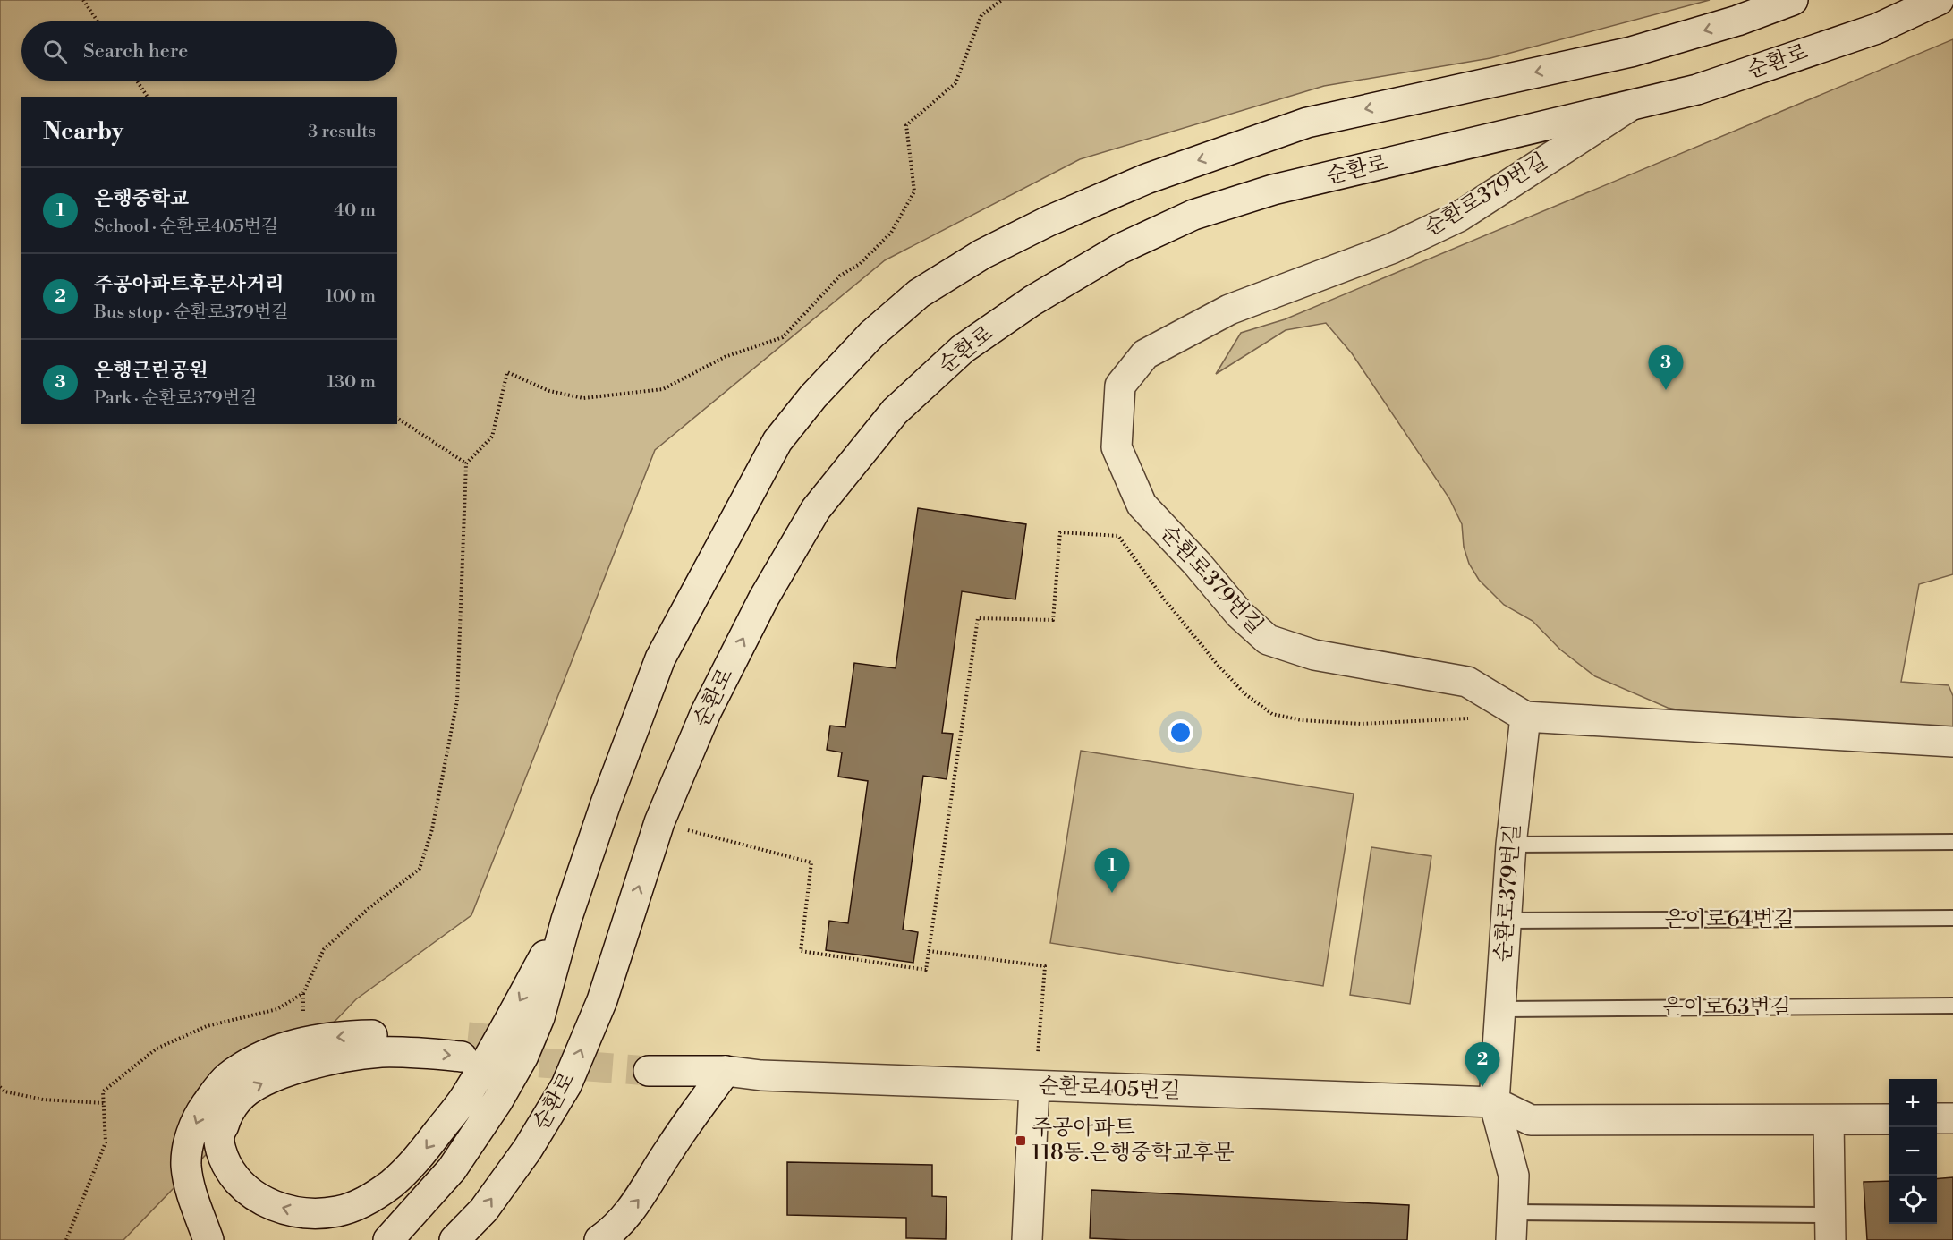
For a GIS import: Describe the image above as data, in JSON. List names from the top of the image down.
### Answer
{
  "streets": {
    "main road": ["순환로", "순환로379번길", "순환로405번길"],
    "lane": ["은이로64번길", "은이로63번길"]
  },
  "crossings": [
    ["순환로", "순환로379번길"],
    ["순환로379번길", "은이로64번길"],
    ["순환로379번길", "은이로63번길"],
    ["순환로379번길", "순환로405번길"]
  ],
  "places": {
    "transit": ["주공아파트 118동.은행중학교후문"]
  },
  "page": {
    "search": "Search here",
    "heading": ["Nearby", "3 results"],
    "list": [
      {
        "mark": "1",
        "name": "은행중학교",
        "note": "School · 순환로405번길",
        "value": "40 m"
      },
      {
        "mark": "2",
        "name": "주공아파트후문사거리",
        "note": "Bus stop · 순환로379번길",
        "value": "100 m"
      },
      {
        "mark": "3",
        "name": "은행근린공원",
        "note": "Park · 순환로379번길",
        "value": "130 m"
      }
    ],
    "pins": ["3", "1", "2"],
    "map_buttons": ["+", "−"]
  }
}
